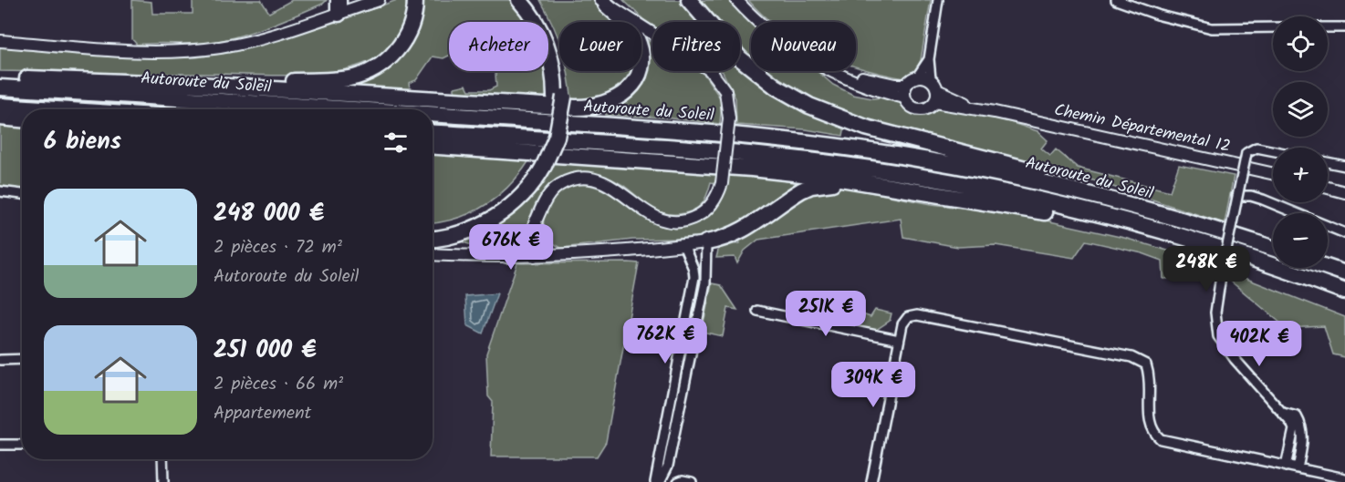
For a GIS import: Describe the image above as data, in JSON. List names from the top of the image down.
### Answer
{
  "streets": {
    "highway": ["Autoroute du Soleil"],
    "main road": ["Chemin Départemental 12"]
  },
  "page": {
    "map_buttons": ["+", "−"],
    "chip": [
      "Acheter",
      "Louer",
      "Filtres",
      "Nouveau"
    ],
    "heading": "6 biens",
    "list": [
      {
        "name": "248 000 €",
        "note": "2 pièces · 72 m² · Autoroute du Soleil"
      },
      {
        "name": "251 000 €",
        "note": "2 pièces · 66 m² · Appartement"
      }
    ],
    "price": [
      "676K €",
      "248K €",
      "251K €",
      "762K €",
      "402K €",
      "309K €"
    ]
  }
}
